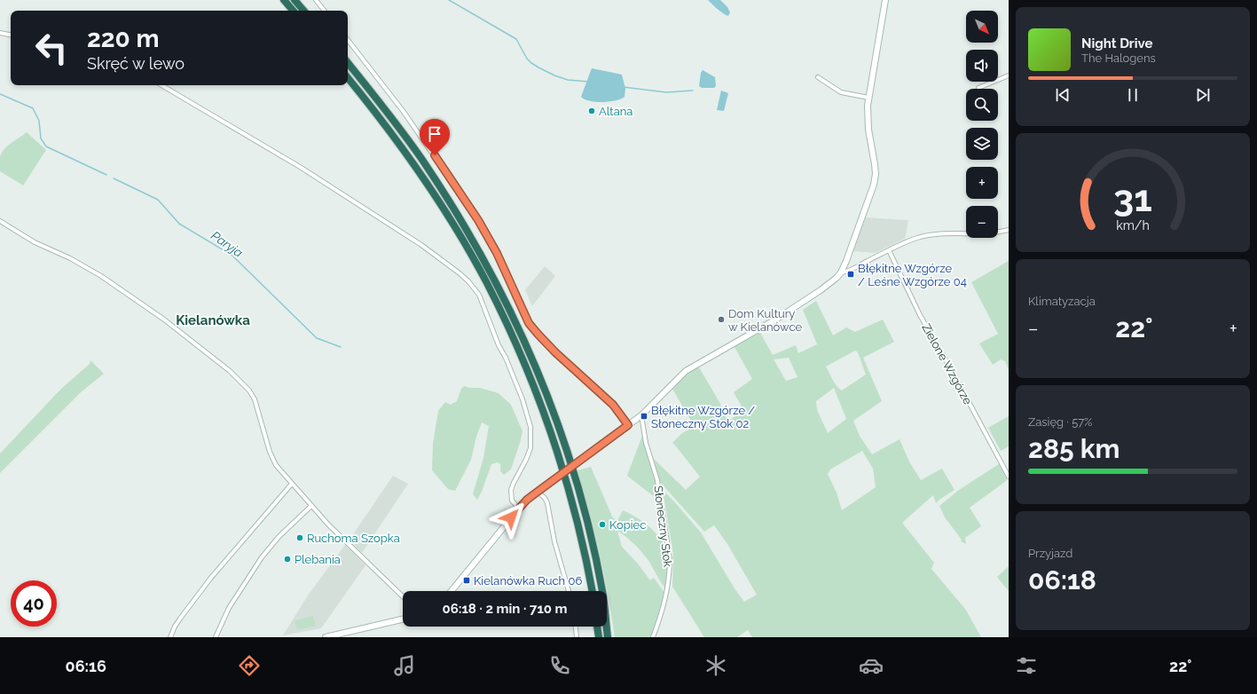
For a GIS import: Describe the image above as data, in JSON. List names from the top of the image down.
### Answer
{
  "streets": {
    "street": ["Zielone Wzgórze", "Słoneczny Stok"]
  },
  "districts": ["Kielanówka"],
  "water": ["Paryja"],
  "places": {
    "other": [
      "Altana",
      "Dom Kultury w Kielanówce",
      "Kopiec",
      "Ruchoma Szopka",
      "Plebania"
    ],
    "transit": ["Błękitne Wzgórze / Leśne Wzgórze 04", "Błękitne Wzgórze / Słoneczny Stok 02", "Kielanówka Ruch 06"]
  },
  "north": "bottom right",
  "page": {
    "map_buttons": ["+", "−"],
    "turn": ["220 m", "Skręć w lewo"],
    "song": ["Night Drive", "The Halogens"],
    "tile": [
      "Klimatyzacja",
      ["Zasięg · 57%", "285 km"],
      ["Przyjazd", "06:18"]
    ],
    "heat": ["−", "22°", "+"],
    "limit": "40",
    "trip": "06:18 · 2 min · 710 m",
    "tabs": ["06:16", "22°"],
    "gauge": ["31", "km/h"]
  }
}
